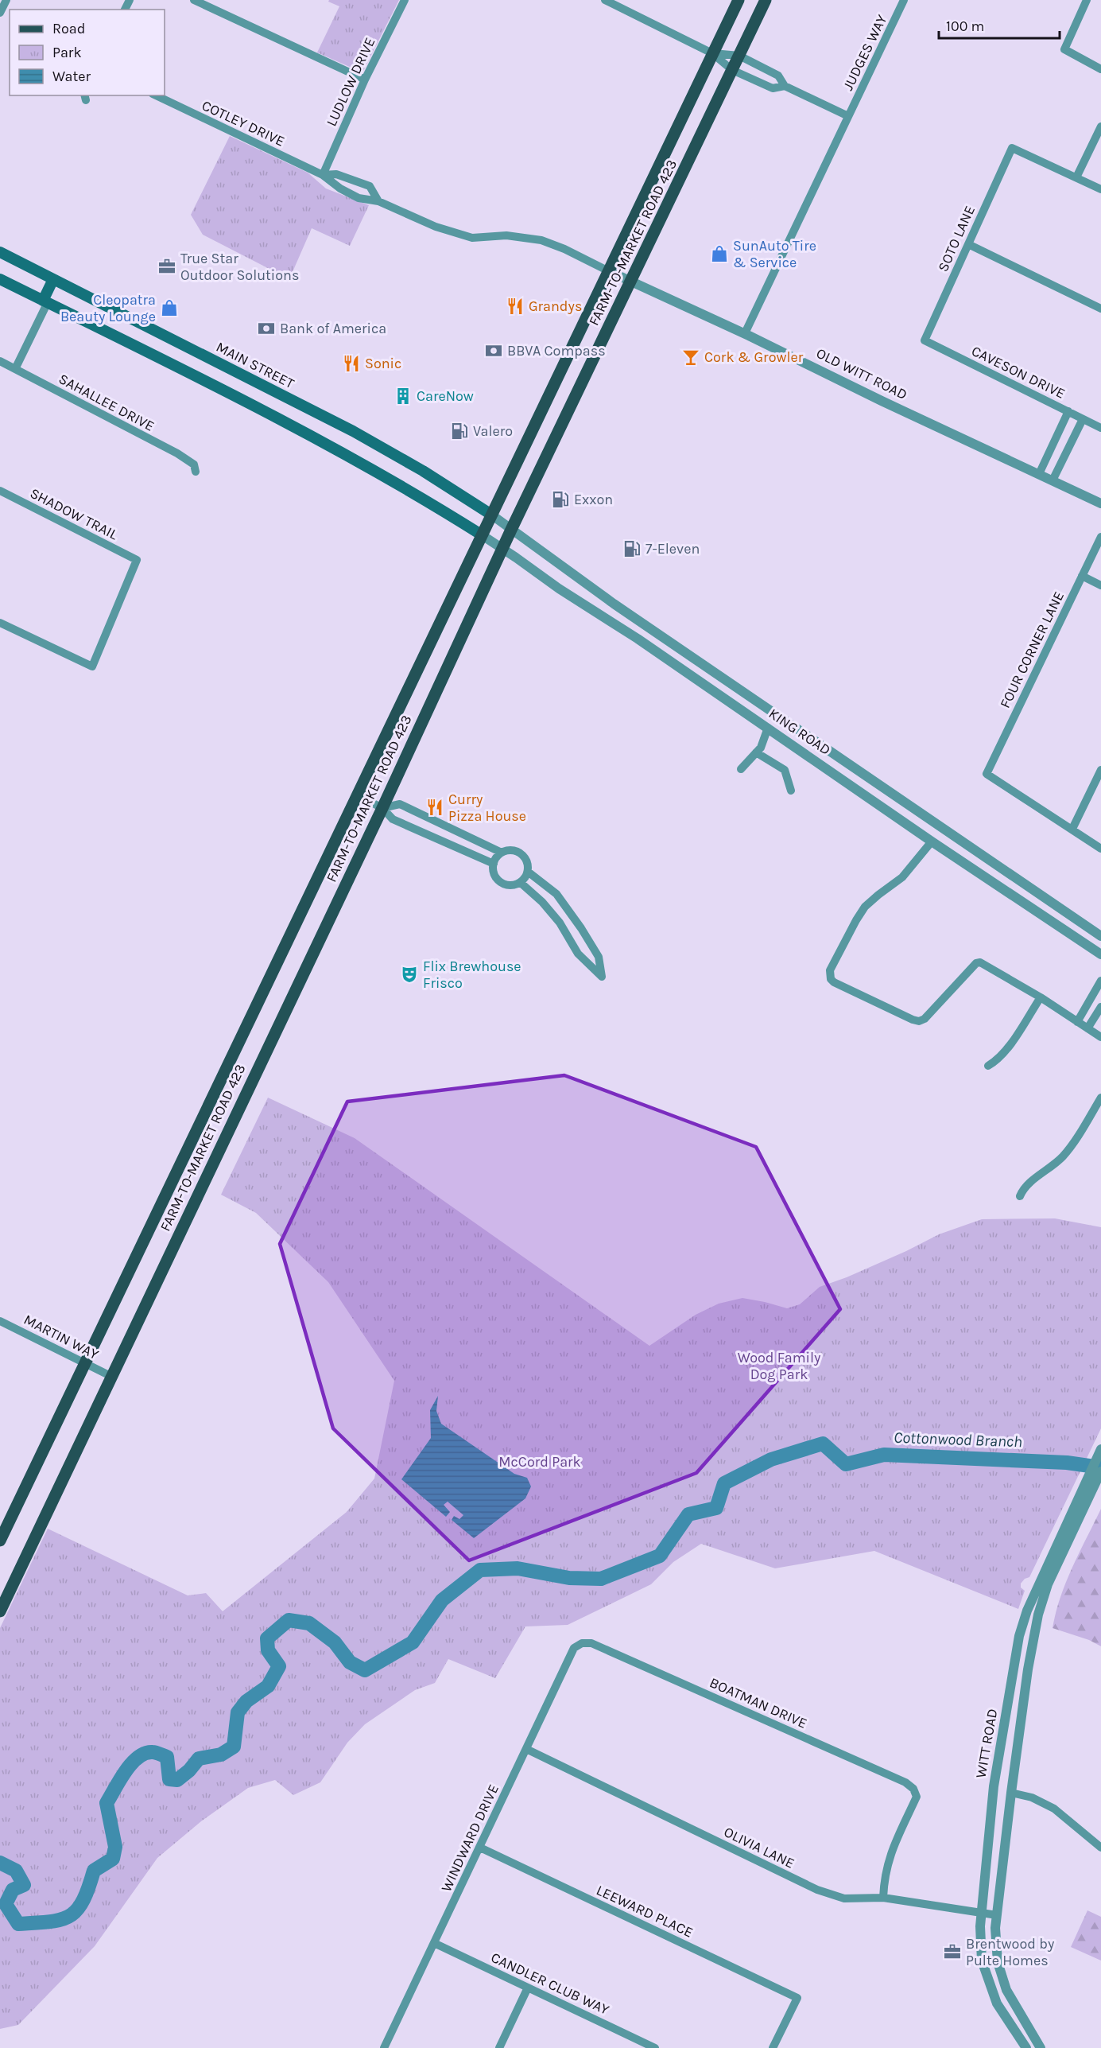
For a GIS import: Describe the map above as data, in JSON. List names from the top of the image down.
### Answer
{
  "streets": {
    "main road": ["FARM-TO-MARKET ROAD 423", "MAIN STREET"],
    "street": [
      "JUDGES WAY",
      "LUDLOW DRIVE",
      "COTLEY DRIVE",
      "SOTO LANE",
      "CAVESON DRIVE",
      "OLD WITT ROAD",
      "SAHALLEE DRIVE",
      "SHADOW TRAIL",
      "FOUR CORNER LANE",
      "KING ROAD",
      "MARTIN WAY",
      "BOATMAN DRIVE",
      "WITT ROAD",
      "WINDWARD DRIVE",
      "OLIVIA LANE",
      "LEEWARD PLACE",
      "CANDLER CLUB WAY"
    ]
  },
  "crossings": [
    ["JUDGES WAY", "OLD WITT ROAD"],
    ["LUDLOW DRIVE", "COTLEY DRIVE"],
    ["SOTO LANE", "CAVESON DRIVE"],
    ["FARM-TO-MARKET ROAD 423", "MAIN STREET"],
    ["FARM-TO-MARKET ROAD 423", "OLD WITT ROAD"],
    ["FARM-TO-MARKET ROAD 423", "KING ROAD"],
    ["FARM-TO-MARKET ROAD 423", "MARTIN WAY"],
    ["MAIN STREET", "KING ROAD"],
    ["BOATMAN DRIVE", "WINDWARD DRIVE"],
    ["BOATMAN DRIVE", "OLIVIA LANE"],
    ["WITT ROAD", "OLIVIA LANE"],
    ["WINDWARD DRIVE", "OLIVIA LANE"],
    ["WINDWARD DRIVE", "LEEWARD PLACE"],
    ["WINDWARD DRIVE", "CANDLER CLUB WAY"]
  ],
  "water": ["Cottonwood Branch"],
  "parks": ["Wood Family Dog Park", "McCord Park"],
  "places": {
    "shop": ["SunAuto Tire & Service", "Cleopatra Beauty Lounge"],
    "office": ["True Star Outdoor Solutions", "Brentwood by Pulte Homes"],
    "restaurant": ["Grandys", "Sonic", "Curry Pizza House"],
    "bank": ["Bank of America", "BBVA Compass"],
    "bar": ["Cork & Growler"],
    "building": ["CareNow"],
    "fuel station": ["Valero", "Exxon", "7-Eleven"],
    "theatre": ["Flix Brewhouse Frisco"]
  },
  "legend": ["Road", "Park", "Water"],
  "scale_bar": "100 m"
}
